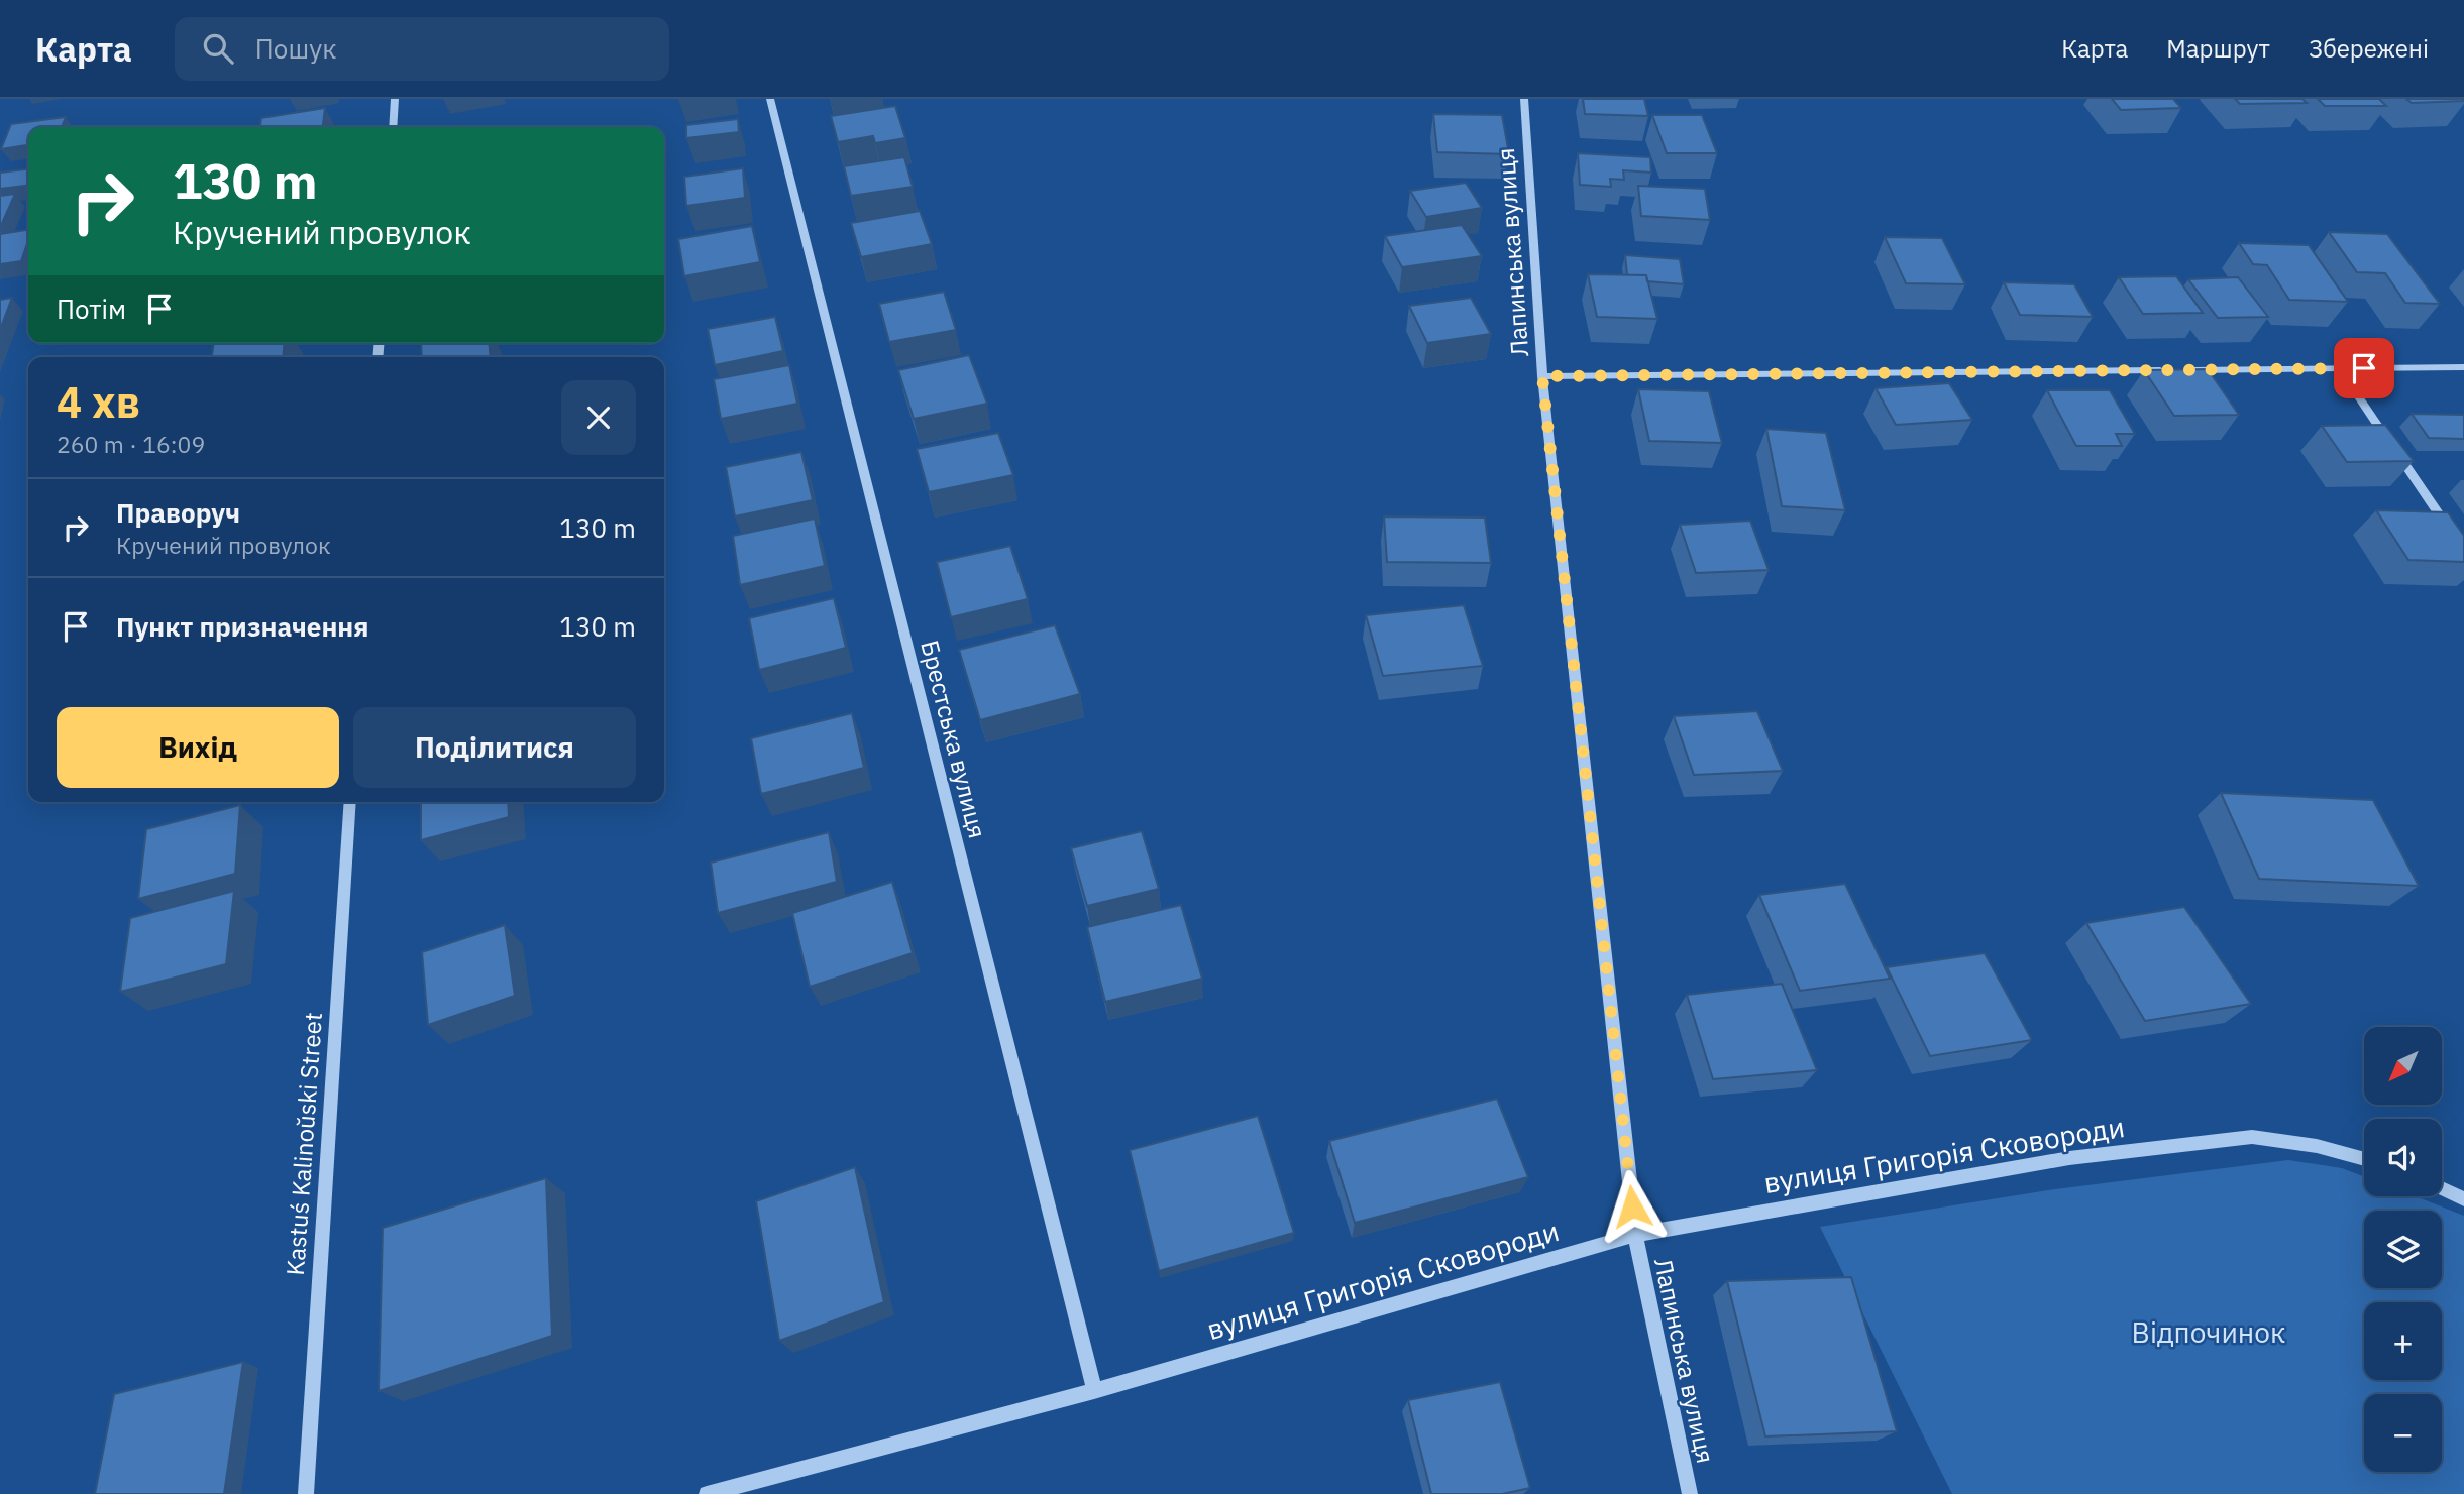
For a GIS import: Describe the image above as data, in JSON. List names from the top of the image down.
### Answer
{
  "streets": {
    "street": [
      "Лапинська вулиця",
      "Брестська вулиця",
      "Kastuś Kalinoŭski Street",
      "вулиця Григорія Сковороди"
    ]
  },
  "crossings": [
    ["Лапинська вулиця", "вулиця Григорія Сковороди"],
    ["Брестська вулиця", "вулиця Григорія Сковороди"]
  ],
  "parks": ["Відпочинок"],
  "north": "bottom left",
  "page": {
    "header": "Карта",
    "search": "Пошук",
    "nav": ["Карта", "Маршрут", "Збережені"],
    "turn": ["130 m", "Кручений провулок"],
    "then": "Потім",
    "heading": ["4 хв", "260 m · 16:09"],
    "list": [
      {
        "name": "Праворуч",
        "note": "Кручений провулок",
        "value": "130 m"
      },
      {
        "name": "Пункт призначення",
        "value": "130 m"
      }
    ],
    "buttons": ["Вихід", "Поділитися"],
    "map_buttons": ["+", "−"]
  }
}
